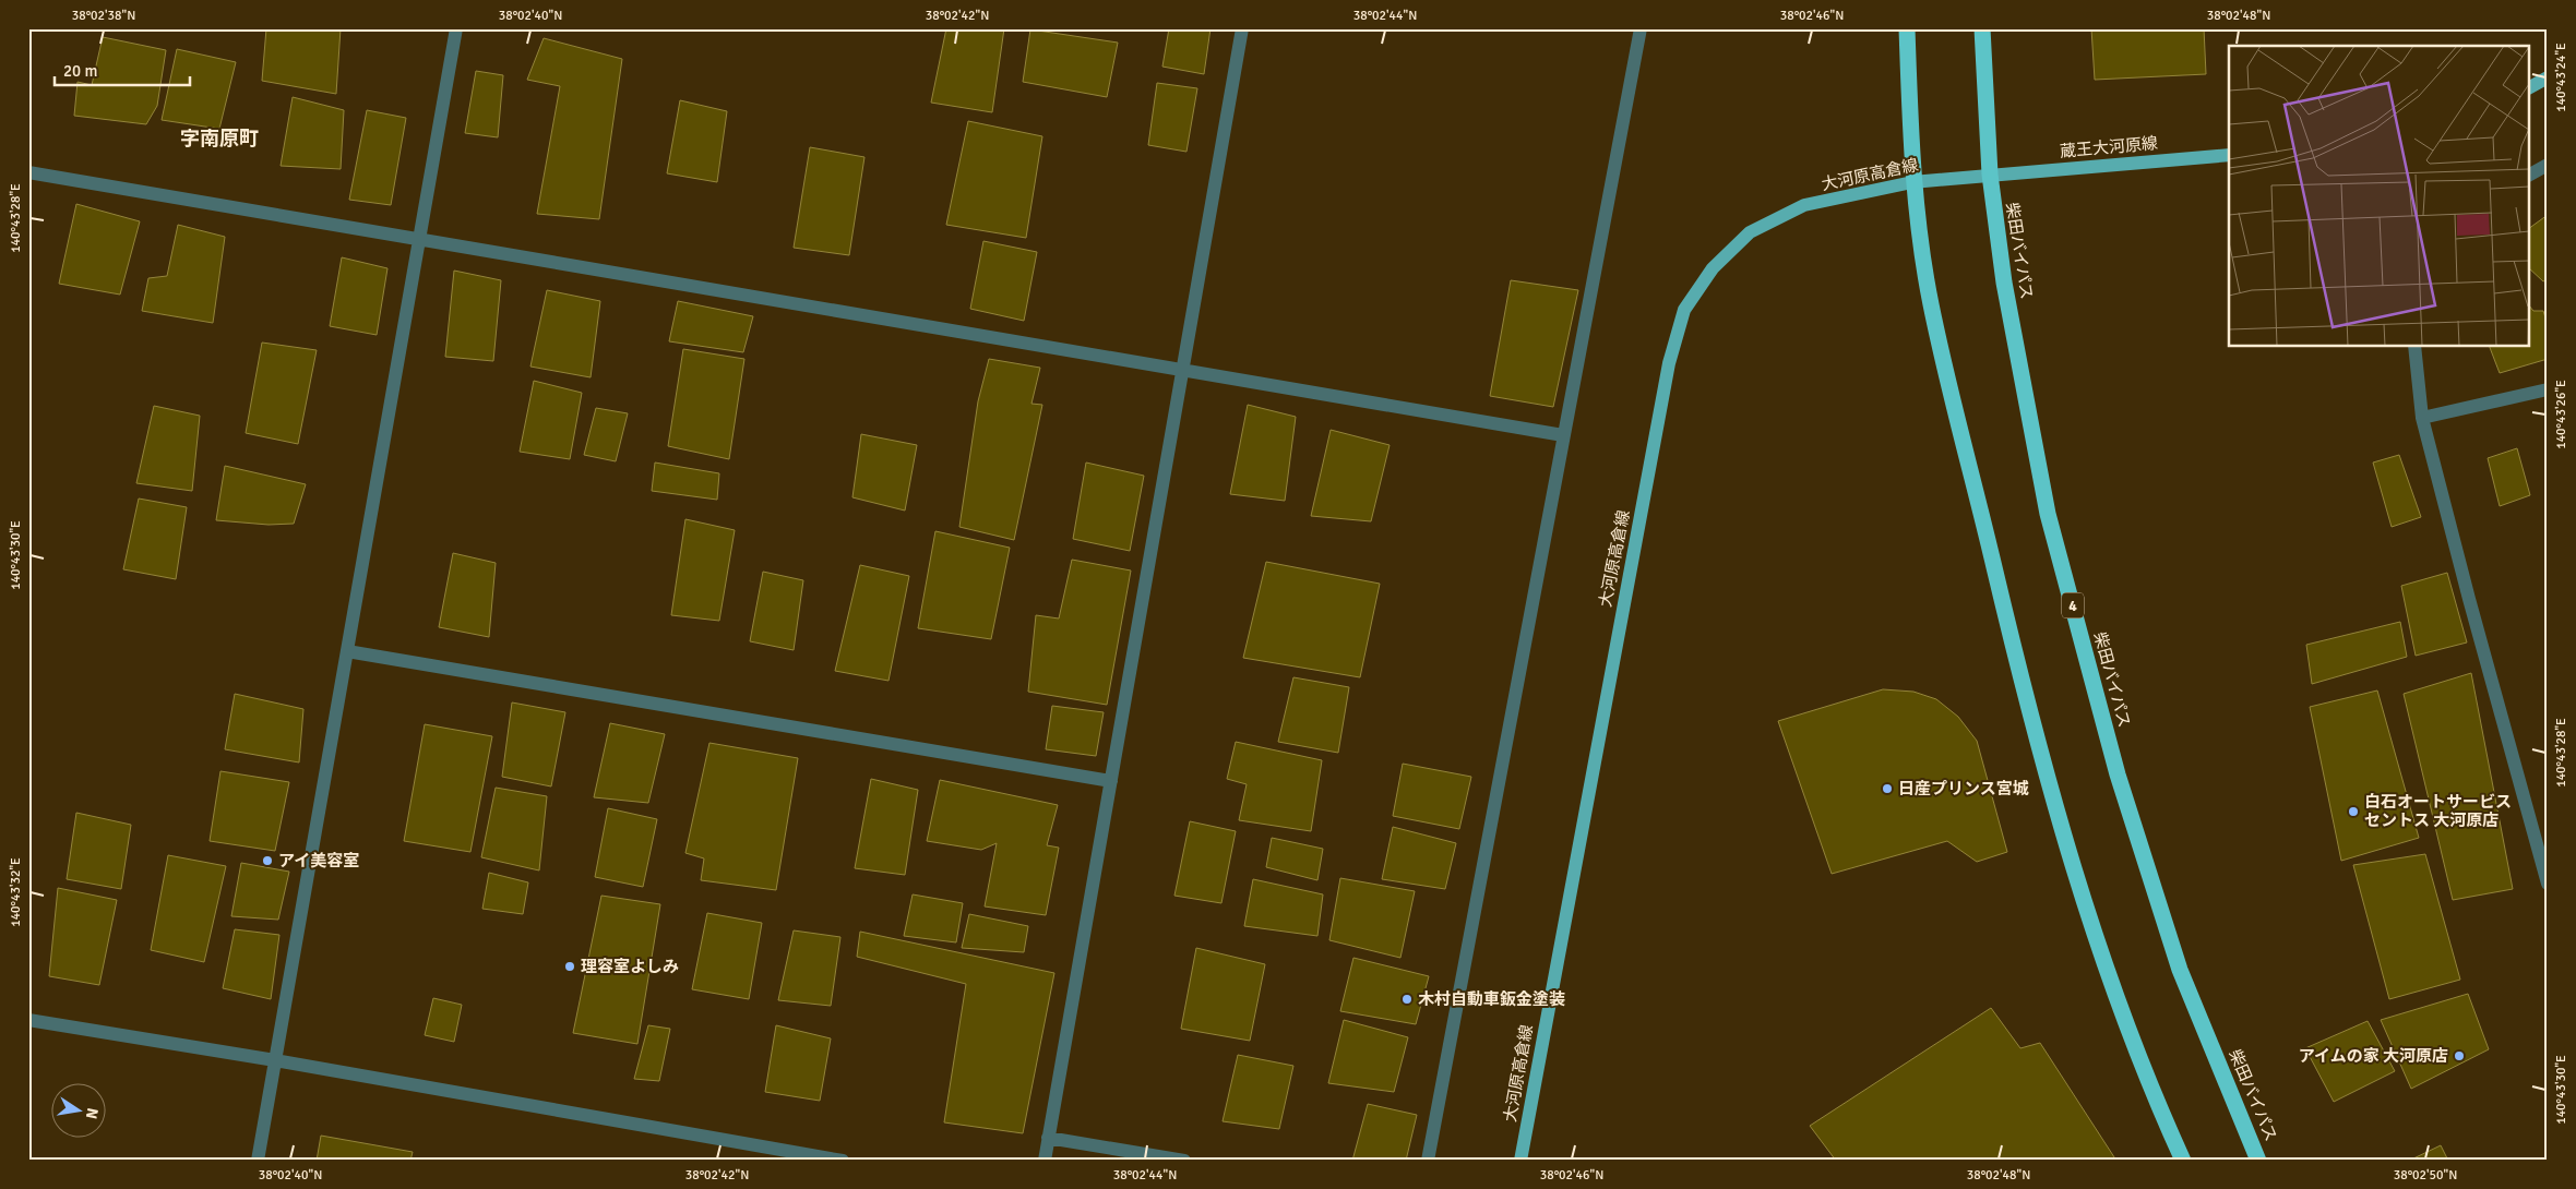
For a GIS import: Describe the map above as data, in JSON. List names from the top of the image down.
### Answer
{
  "streets": {
    "highway": ["柴田バイパス", "4"],
    "main road": ["蔵王大河原線", "大河原高倉線"]
  },
  "crossings": [
    ["蔵王大河原線", "大河原高倉線"],
    ["蔵王大河原線", "柴田バイパス"],
    ["大河原高倉線", "柴田バイパス"]
  ],
  "districts": ["字南原町"],
  "places": [
    "日産プリンス宮城",
    "白石オートサービス セントス 大河原店",
    "アイ美容室",
    "理容室よしみ",
    "木村自動車鈑金塗装",
    "アイムの家 大河原店"
  ],
  "scale_bar": "20 m",
  "north": "right",
  "coordinates": [
    "38°02'38\"N",
    "38°02'40\"N",
    "38°02'42\"N",
    "38°02'44\"N",
    "38°02'46\"N",
    "38°02'48\"N",
    "140°43'24\"E",
    "140°43'28\"E",
    "140°43'26\"E",
    "140°43'30\"E",
    "140°43'32\"E",
    "38°02'50\"N"
  ]
}
